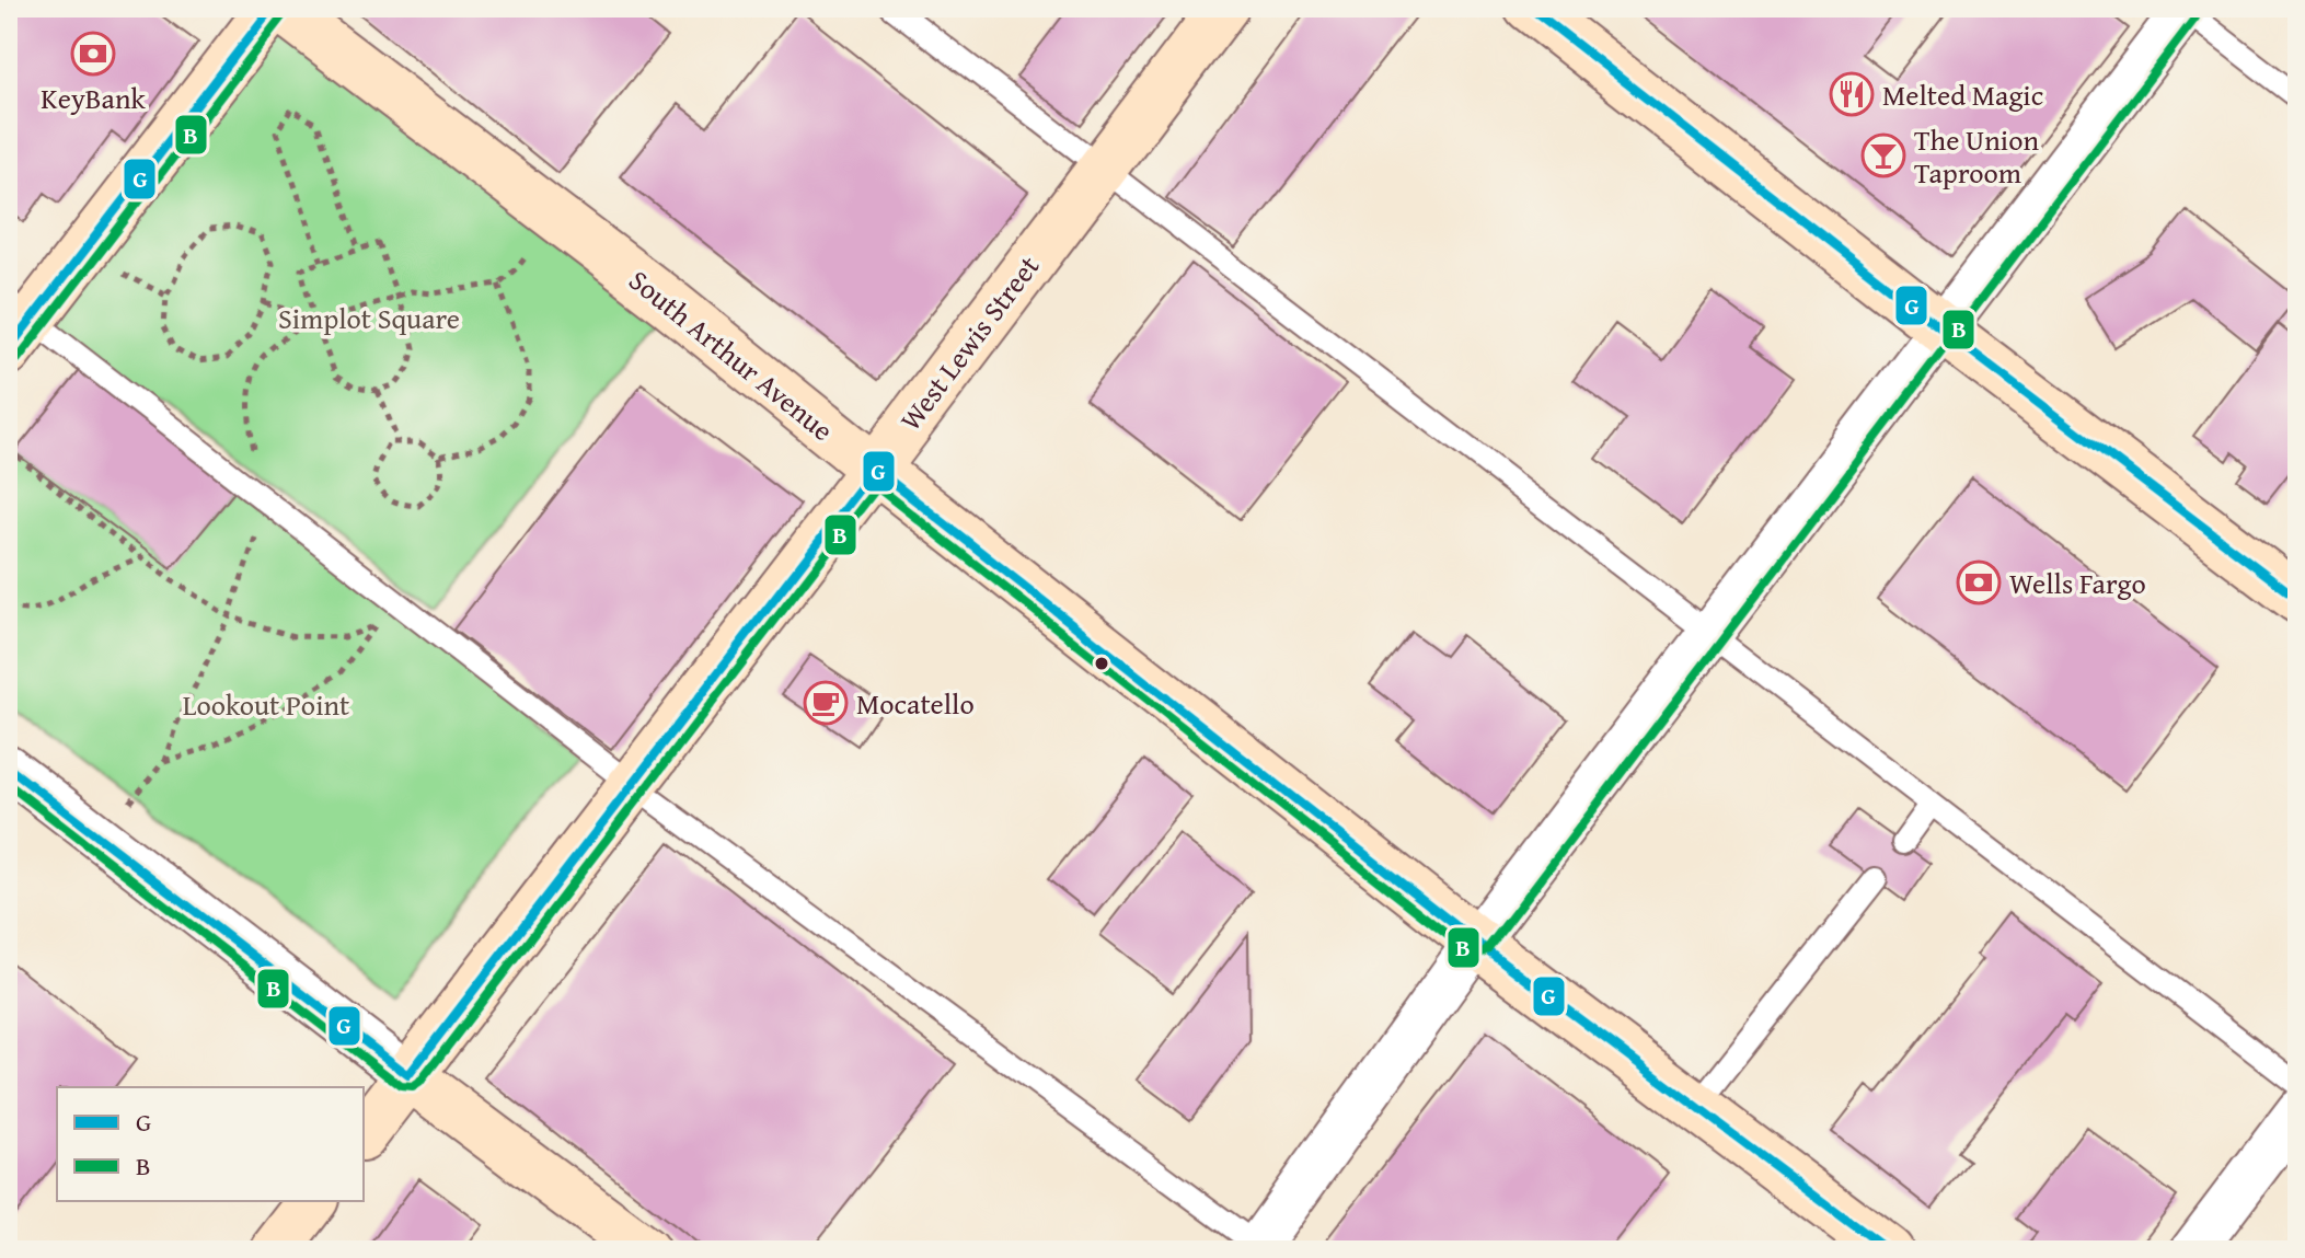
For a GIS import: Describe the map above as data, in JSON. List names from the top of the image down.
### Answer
{
  "streets": {
    "main road": ["West Lewis Street", "South Arthur Avenue"]
  },
  "crossings": [
    ["West Lewis Street", "South Arthur Avenue"]
  ],
  "parks": ["Simplot Square", "Lookout Point"],
  "places": {
    "bank": ["KeyBank", "Wells Fargo"],
    "restaurant": ["Melted Magic"],
    "bar": ["The Union Taproom"],
    "cafe": ["Mocatello"]
  },
  "lines": ["transit line G", "transit line B"],
  "legend": ["G", "B"]
}
